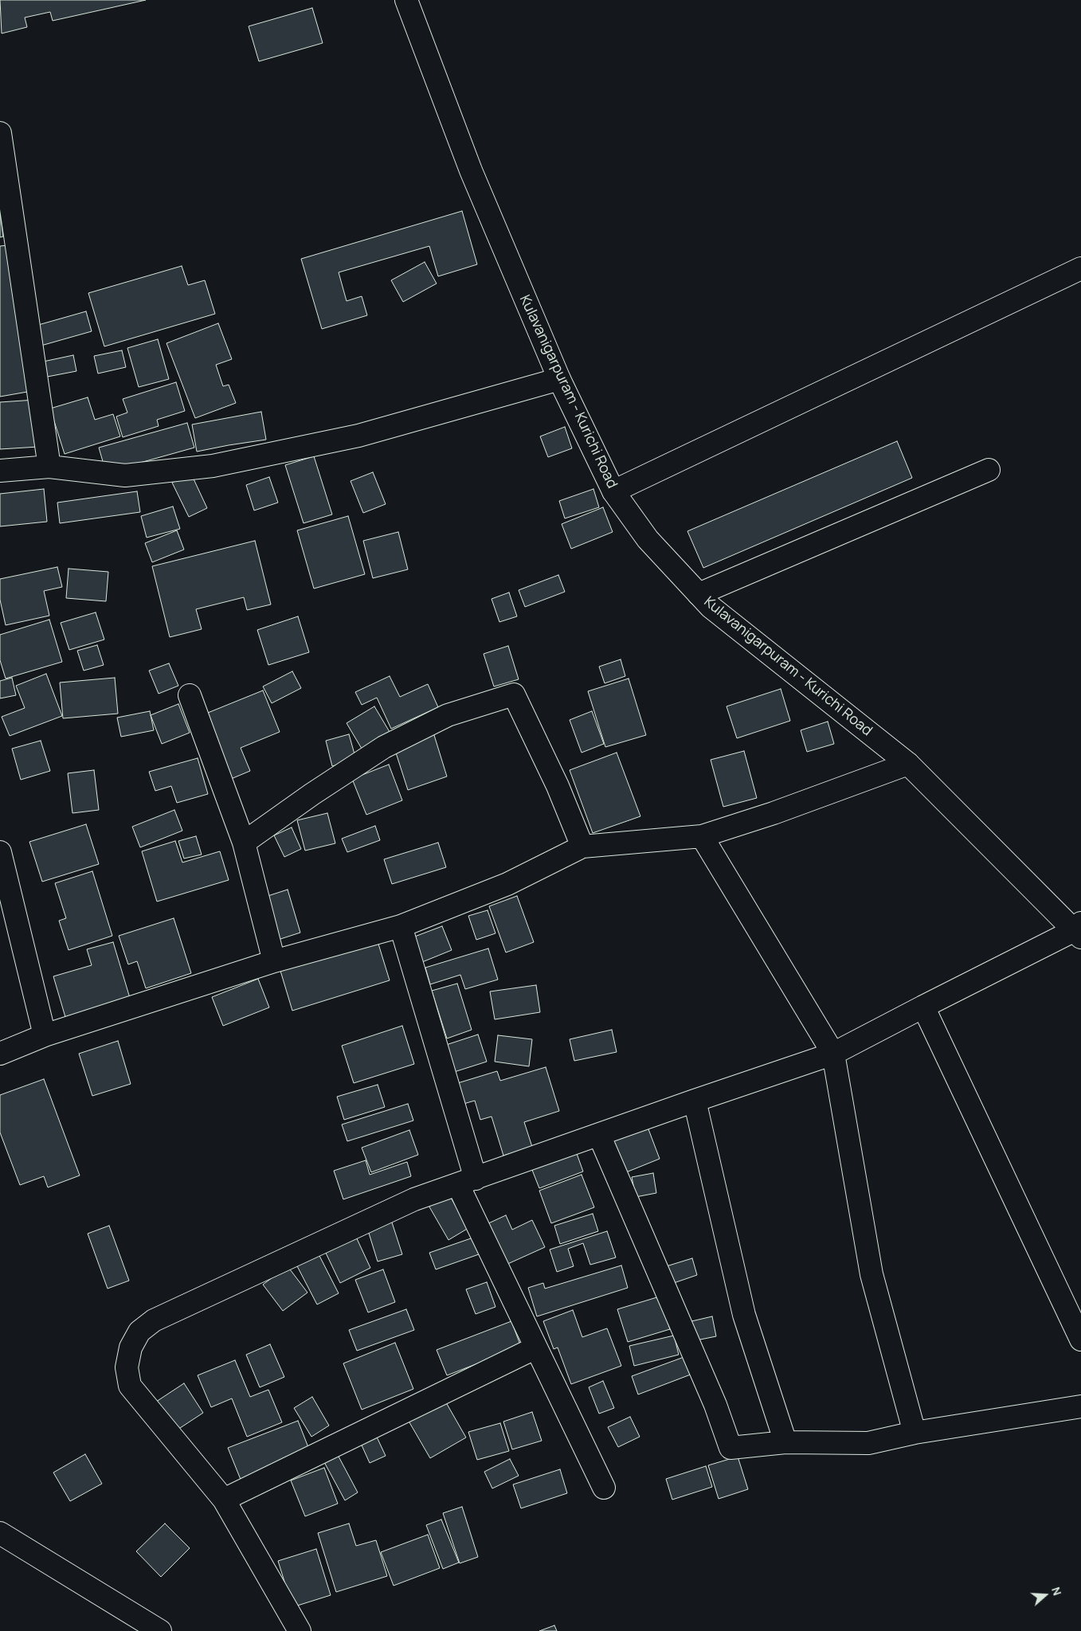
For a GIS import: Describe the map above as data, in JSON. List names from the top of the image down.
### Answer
{
  "streets": {
    "street": ["Kulavanigarpuram - Kurichi Road"]
  },
  "north": "right"
}
